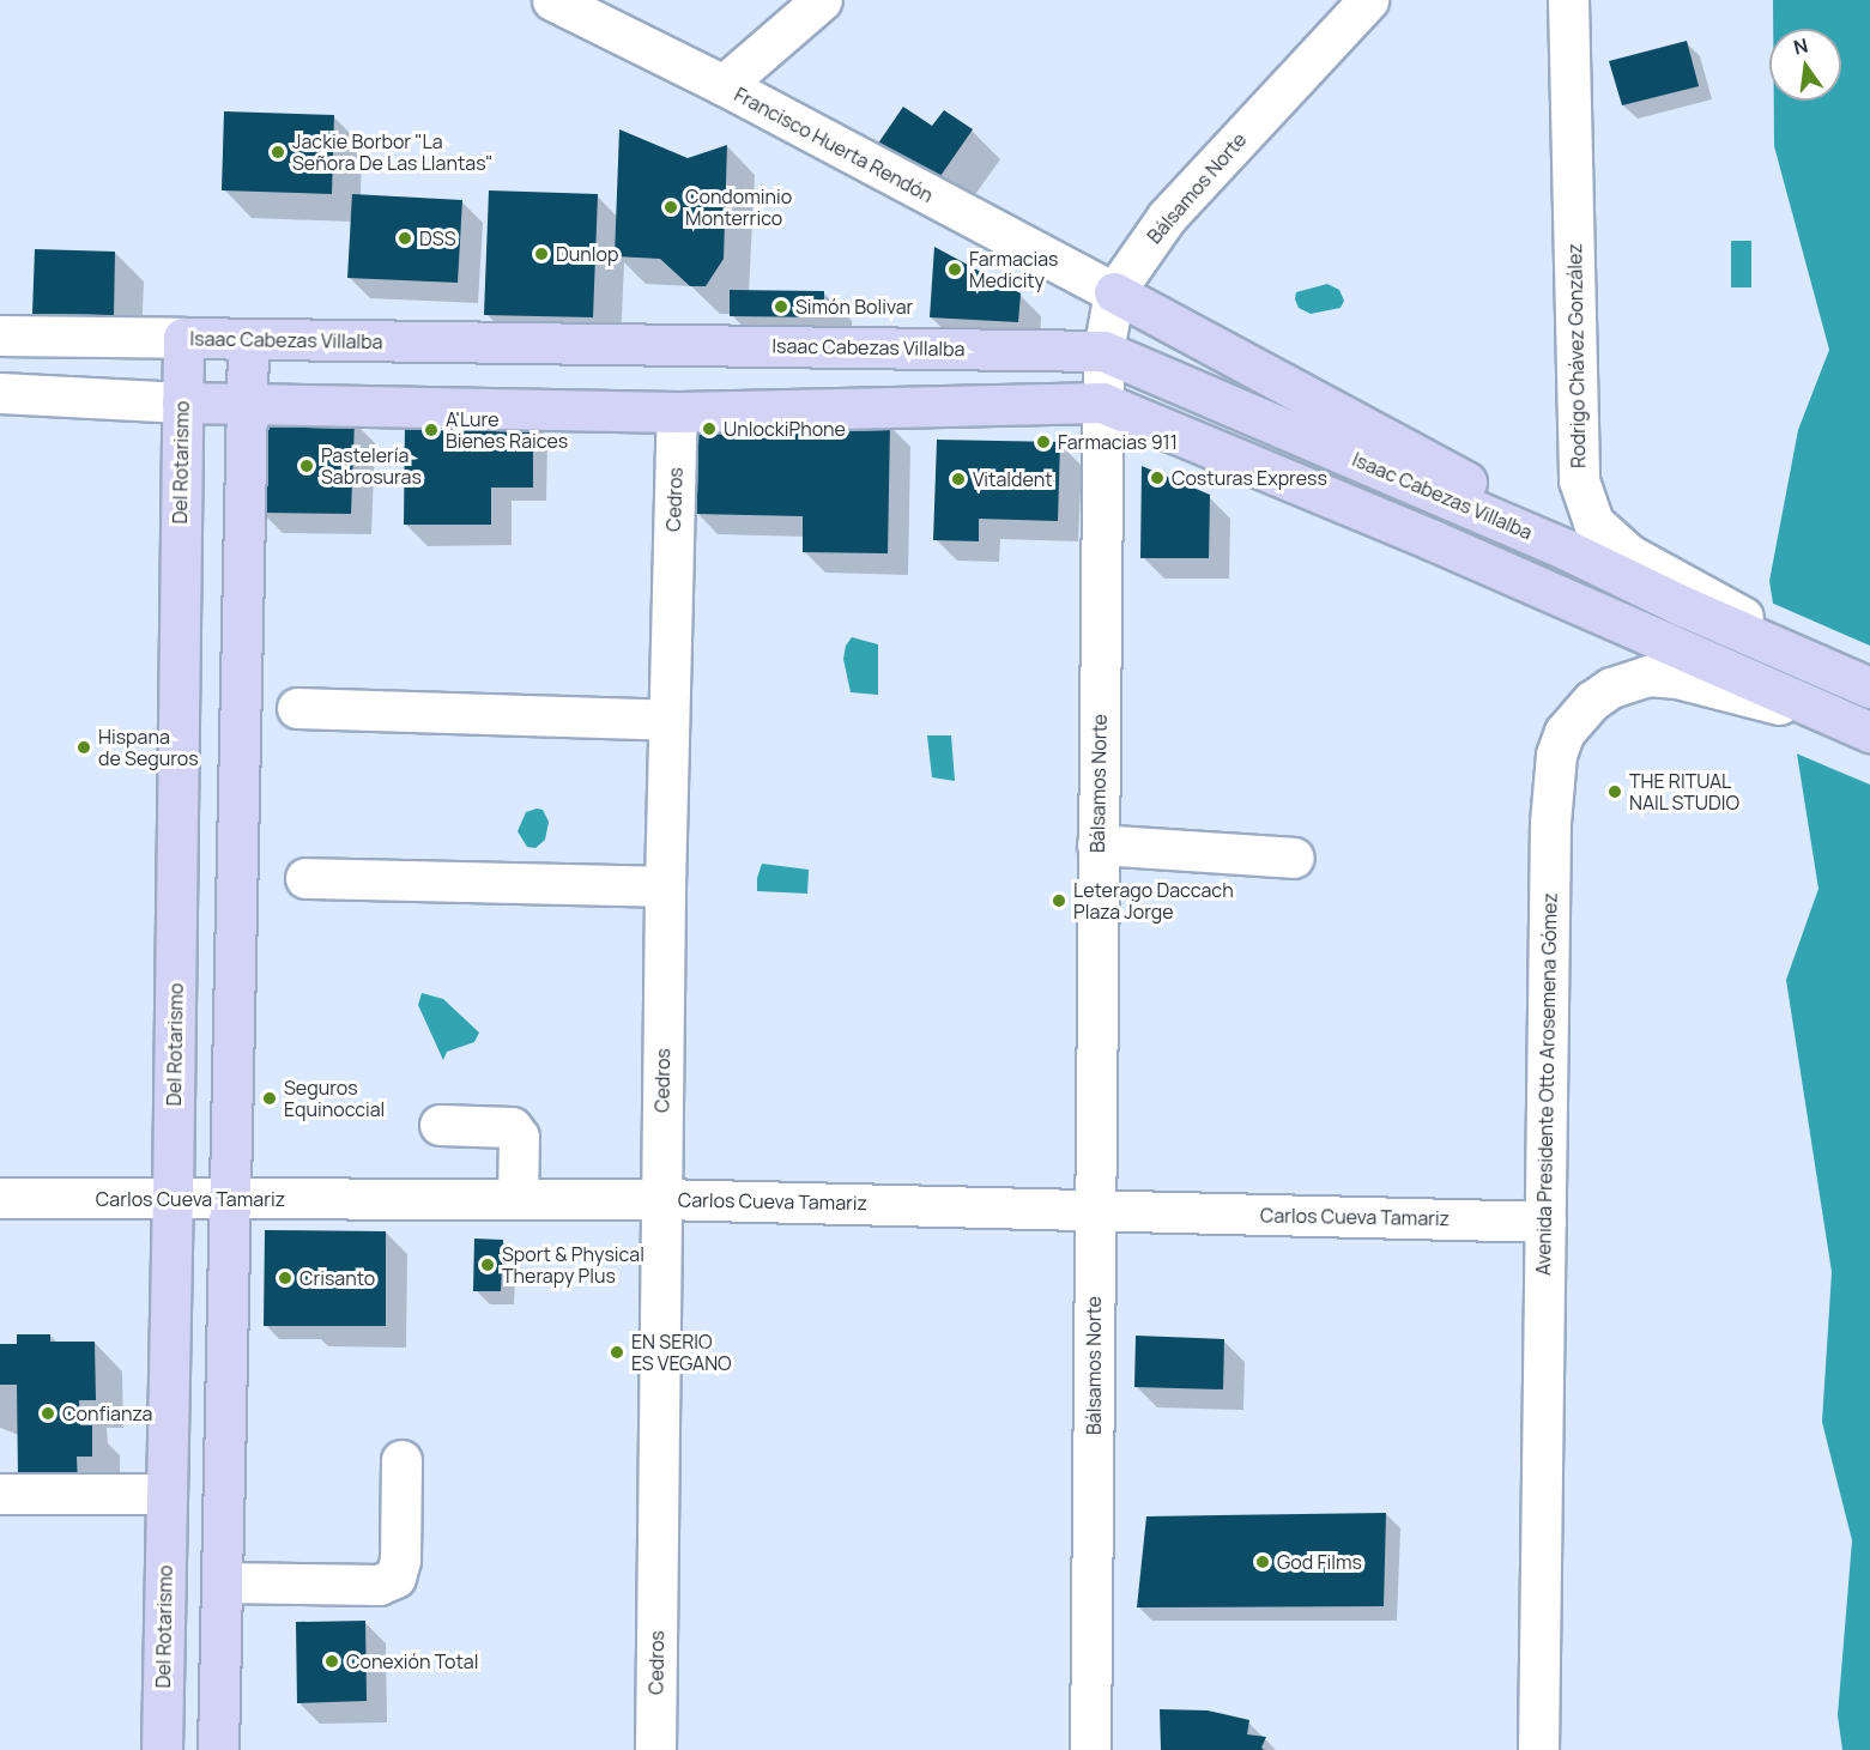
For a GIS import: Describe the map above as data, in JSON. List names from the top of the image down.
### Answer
{
  "streets": {
    "main road": ["Isaac Cabezas Villalba", "Del Rotarismo"],
    "street": [
      "Francisco Huerta Rendón",
      "Bálsamos Norte",
      "Rodrigo Chávez González",
      "Cedros",
      "Avenida Presidente Otto Arosemena Gómez",
      "Carlos Cueva Tamariz"
    ]
  },
  "crossings": [
    ["Francisco Huerta Rendón", "Bálsamos Norte"],
    ["Bálsamos Norte", "Isaac Cabezas Villalba"],
    ["Bálsamos Norte", "Carlos Cueva Tamariz"],
    ["Isaac Cabezas Villalba", "Rodrigo Chávez González"],
    ["Isaac Cabezas Villalba", "Del Rotarismo"],
    ["Del Rotarismo", "Carlos Cueva Tamariz"],
    ["Cedros", "Carlos Cueva Tamariz"],
    ["Avenida Presidente Otto Arosemena Gómez", "Carlos Cueva Tamariz"]
  ],
  "places": [
    "Jackie Borbor \"La Señora De Las Llantas\"",
    "Condominio Monterrico",
    "DSS",
    "Dunlop",
    "Farmacias Medicity",
    "Simón Bolivar",
    "UnlockiPhone",
    "A'Lure Bienes Raices",
    "Farmacias 911",
    "Pastelería Sabrosuras",
    "Costuras Express",
    "Vitaldent",
    "Hispana de Seguros",
    "THE RITUAL NAIL STUDIO",
    "Leterago Daccach Plaza Jorge",
    "Seguros Equinoccial",
    "Sport & Physical Therapy Plus",
    "Crisanto",
    "EN SERIO ES VEGANO",
    "Confianza",
    "God Films",
    "Conexión Total"
  ],
  "north": "top"
}
